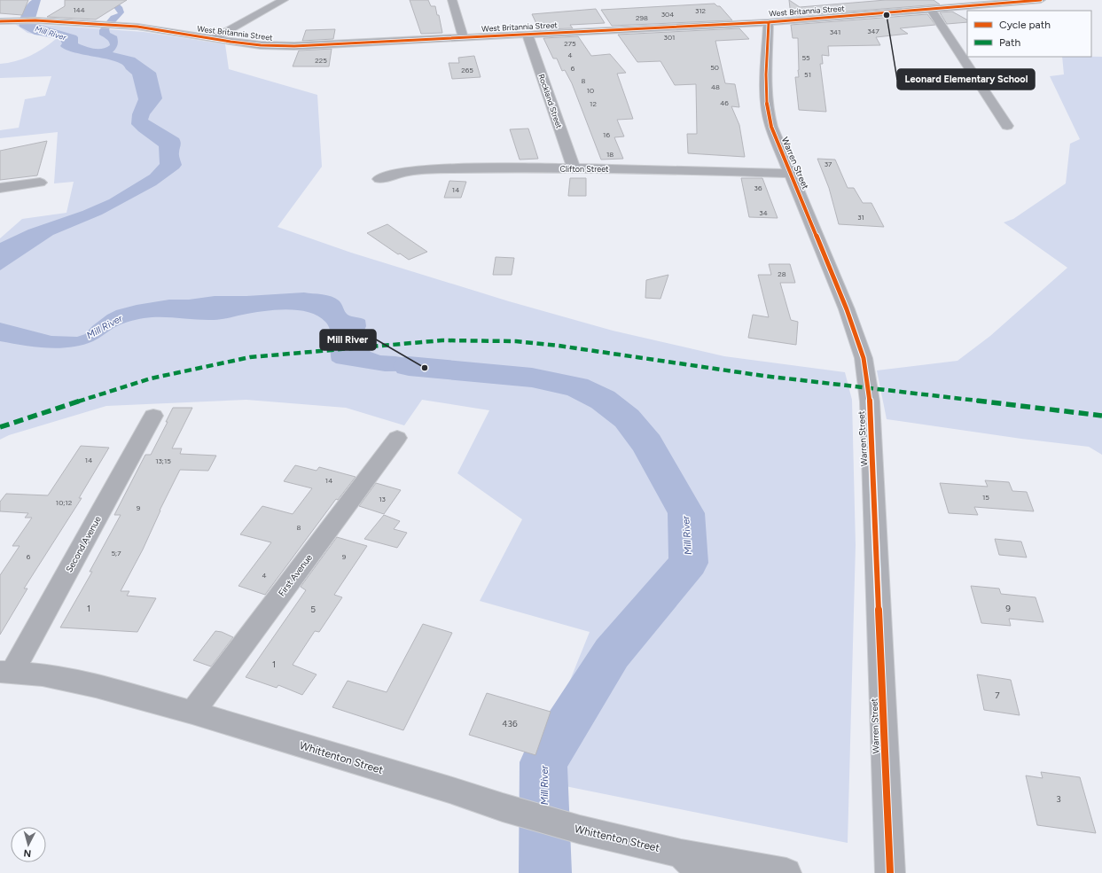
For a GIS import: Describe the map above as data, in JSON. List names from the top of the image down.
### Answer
{
  "streets": {
    "street": [
      "West Britannia Street",
      "Rockland Street",
      "Warren Street",
      "Clifton Street",
      "Second Avenue",
      "First Avenue",
      "Whittenton Street"
    ]
  },
  "crossings": [
    ["West Britannia Street", "Rockland Street"],
    ["West Britannia Street", "Warren Street"],
    ["Rockland Street", "Clifton Street"],
    ["Warren Street", "Clifton Street"],
    ["Second Avenue", "Whittenton Street"],
    ["First Avenue", "Whittenton Street"]
  ],
  "water": ["Mill River"],
  "places": ["Leonard Elementary School", "Mill River"],
  "house_numbers": [
    "144",
    "312",
    "304",
    "298",
    "347",
    "341",
    "301",
    "275",
    "4",
    "55",
    "225",
    "50",
    "6",
    "265",
    "51",
    "8",
    "48",
    "10",
    "46",
    "12",
    "16",
    "18",
    "37",
    "36",
    "14",
    "34",
    "31",
    "28",
    "14",
    "13;15",
    "14",
    "15",
    "13",
    "10;12",
    "9",
    "8",
    "5;7",
    "6",
    "9",
    "4",
    "1",
    "9",
    "5",
    "1",
    "7",
    "436",
    "3"
  ],
  "legend": ["Cycle path", "Path"],
  "north": "bottom"
}
